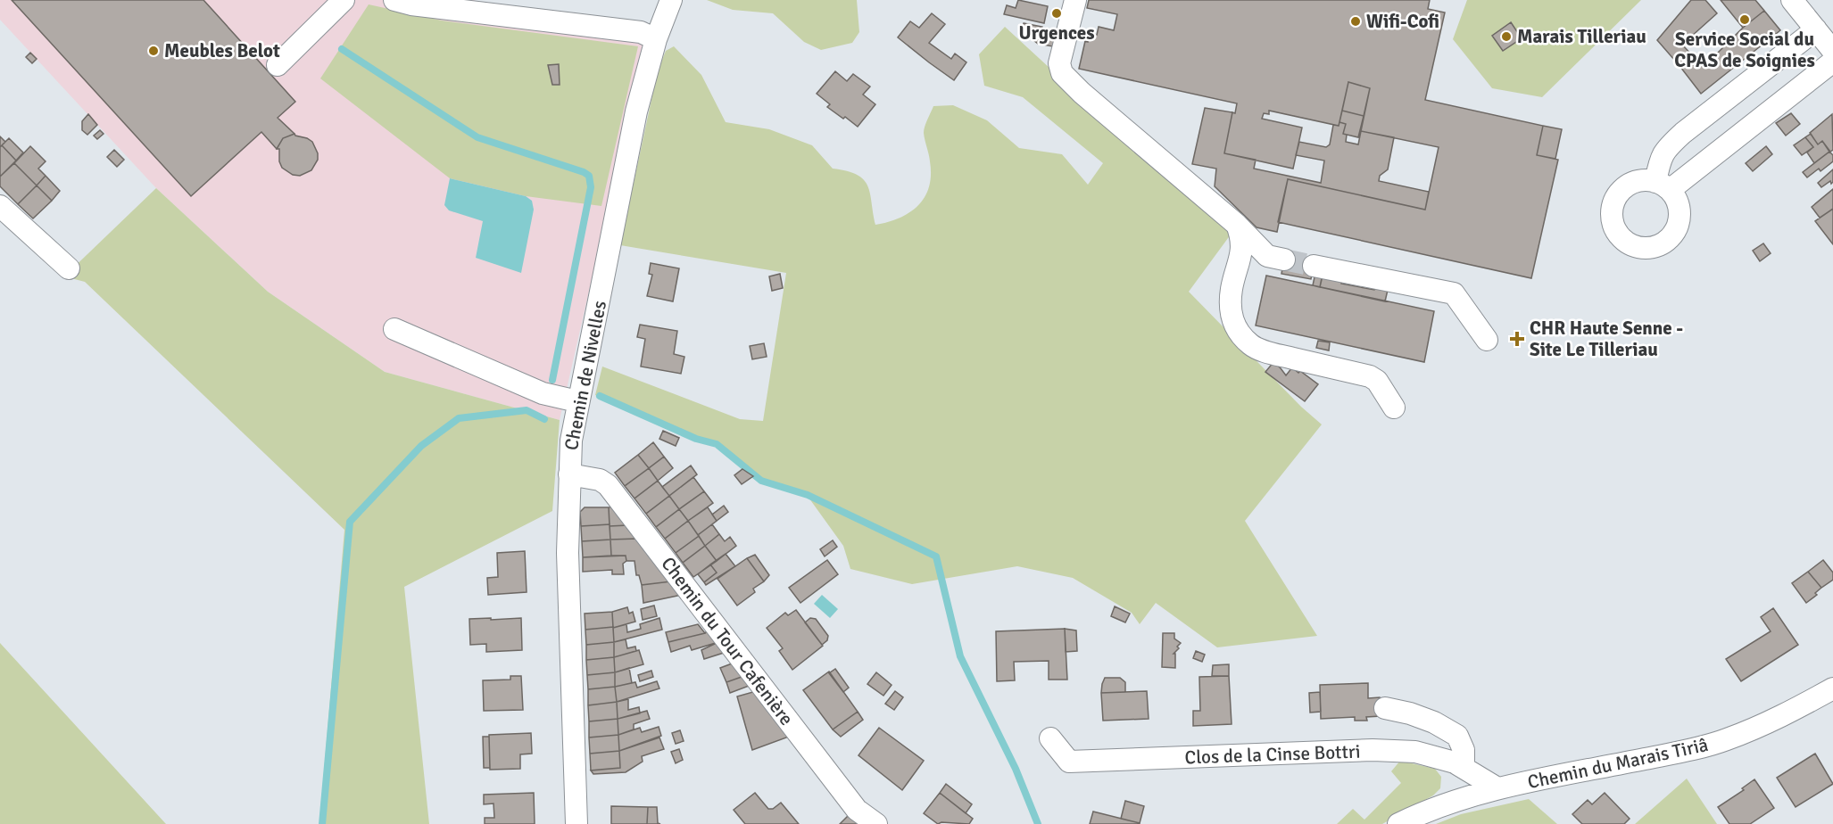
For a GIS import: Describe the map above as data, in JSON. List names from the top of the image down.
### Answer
{
  "streets": {
    "street": [
      "Chemin de Nivelles",
      "Chemin du Tour Cafenière",
      "Clos de la Cinse Bottri",
      "Chemin du Marais Tiriâ"
    ]
  },
  "crossings": [
    ["Chemin de Nivelles", "Chemin du Tour Cafenière"],
    ["Clos de la Cinse Bottri", "Chemin du Marais Tiriâ"]
  ],
  "places": {
    "other": [
      "Urgences",
      "Service Social du CPAS de Soignies",
      "Wifi-Cofi",
      "Marais Tilleriau",
      "Meubles Belot"
    ],
    "health": ["CHR Haute Senne - Site Le Tilleriau"]
  }
}
